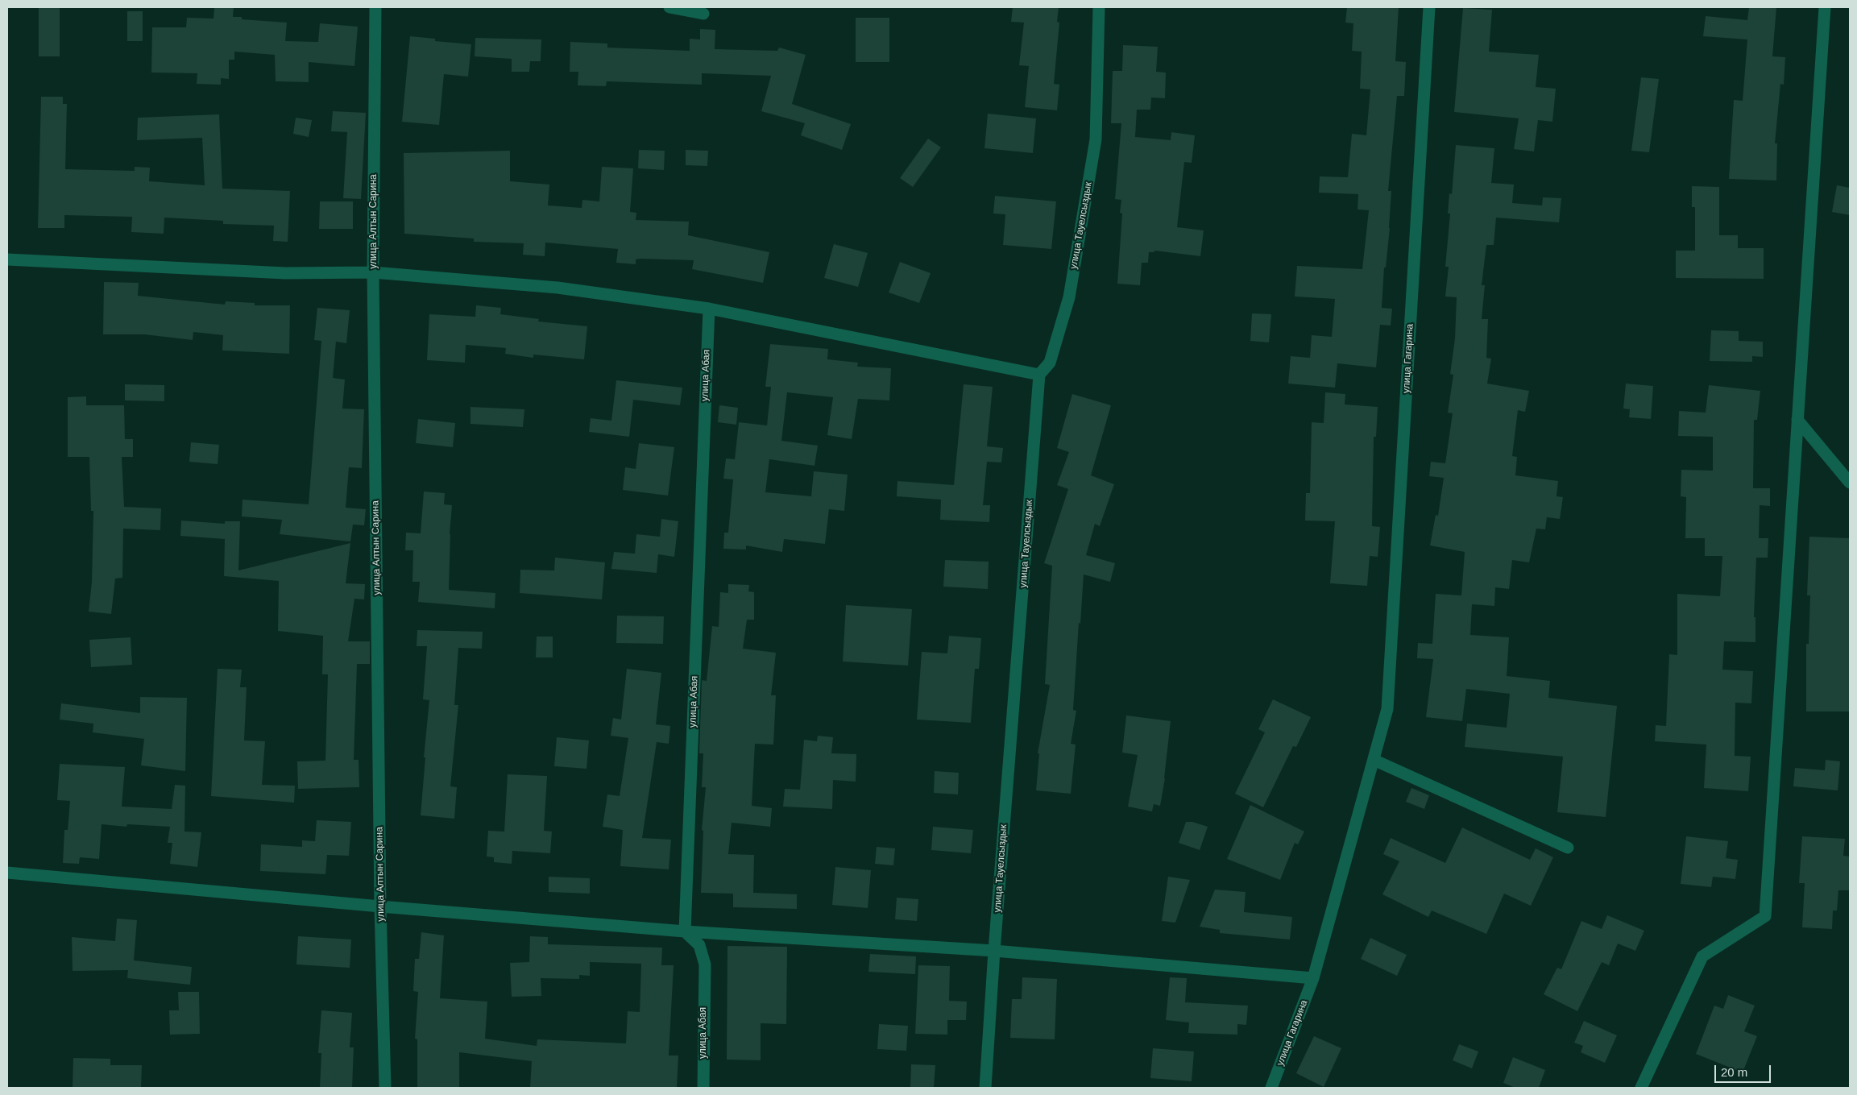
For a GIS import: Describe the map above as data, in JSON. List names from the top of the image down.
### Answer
{
  "streets": {
    "street": [
      "улица Алтын Сарина",
      "улица Тауелсыздык",
      "улица Гагарина",
      "улица Абая"
    ]
  },
  "scale_bar": "20 m"
}
